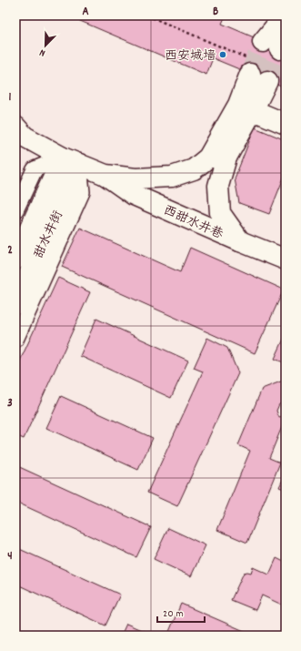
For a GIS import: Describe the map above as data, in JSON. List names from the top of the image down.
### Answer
{
  "streets": {
    "main road": ["西甜水井巷", "甜水井街"]
  },
  "places": ["西安城墙"],
  "scale_bar": "20 m",
  "north": "bottom left",
  "grid": {
    "columns": ["A", "B"],
    "rows": [
      "1",
      "2",
      "3",
      "4"
    ]
  }
}
